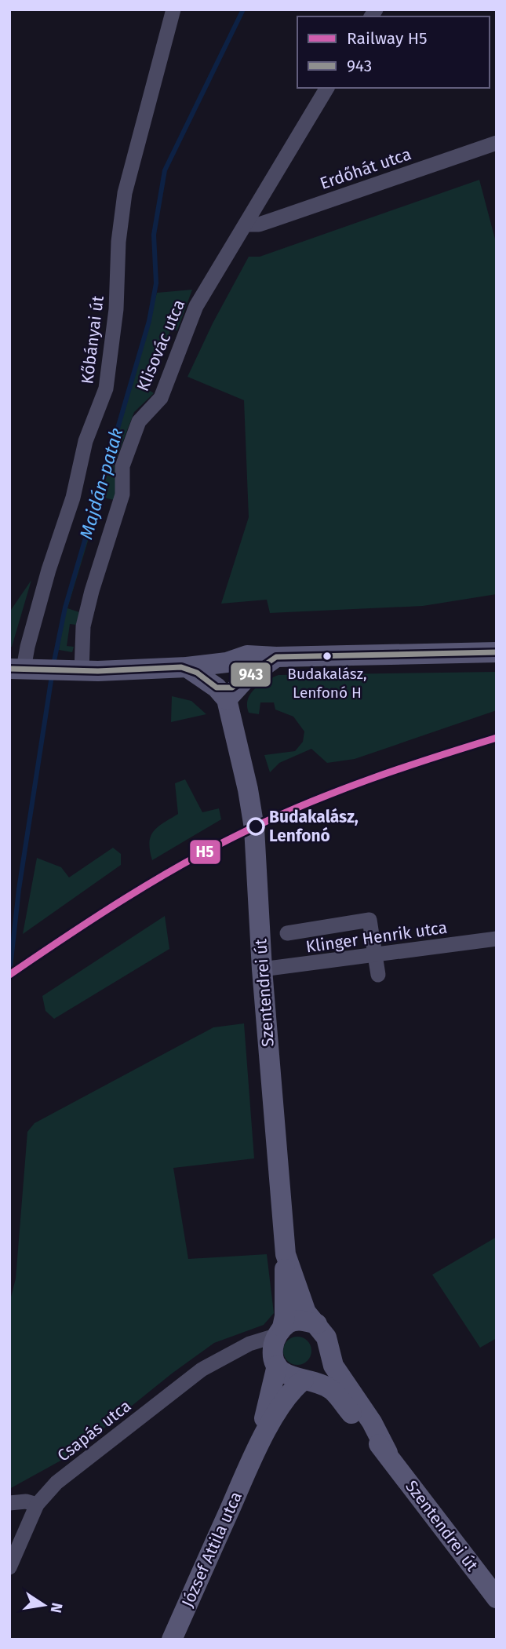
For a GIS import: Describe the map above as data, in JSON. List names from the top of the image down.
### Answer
{
  "streets": {
    "main road": ["Szentendrei út", "József Attila utca"],
    "street": [
      "Erdőhát utca",
      "Kőbányai út",
      "Klisovác utca",
      "Klinger Henrik utca",
      "Csapás utca"
    ]
  },
  "crossings": [
    ["Erdőhát utca", "Klisovác utca"],
    ["Klinger Henrik utca", "Szentendrei út"],
    ["Szentendrei út", "Csapás utca"]
  ],
  "water": ["Majdán-patak"],
  "places": ["Budakalász, Lenfonó H", "Budakalász, Lenfonó"],
  "lines": ["transit line 943", "rail line H5"],
  "legend": ["Railway H5", "943"],
  "north": "right"
}
